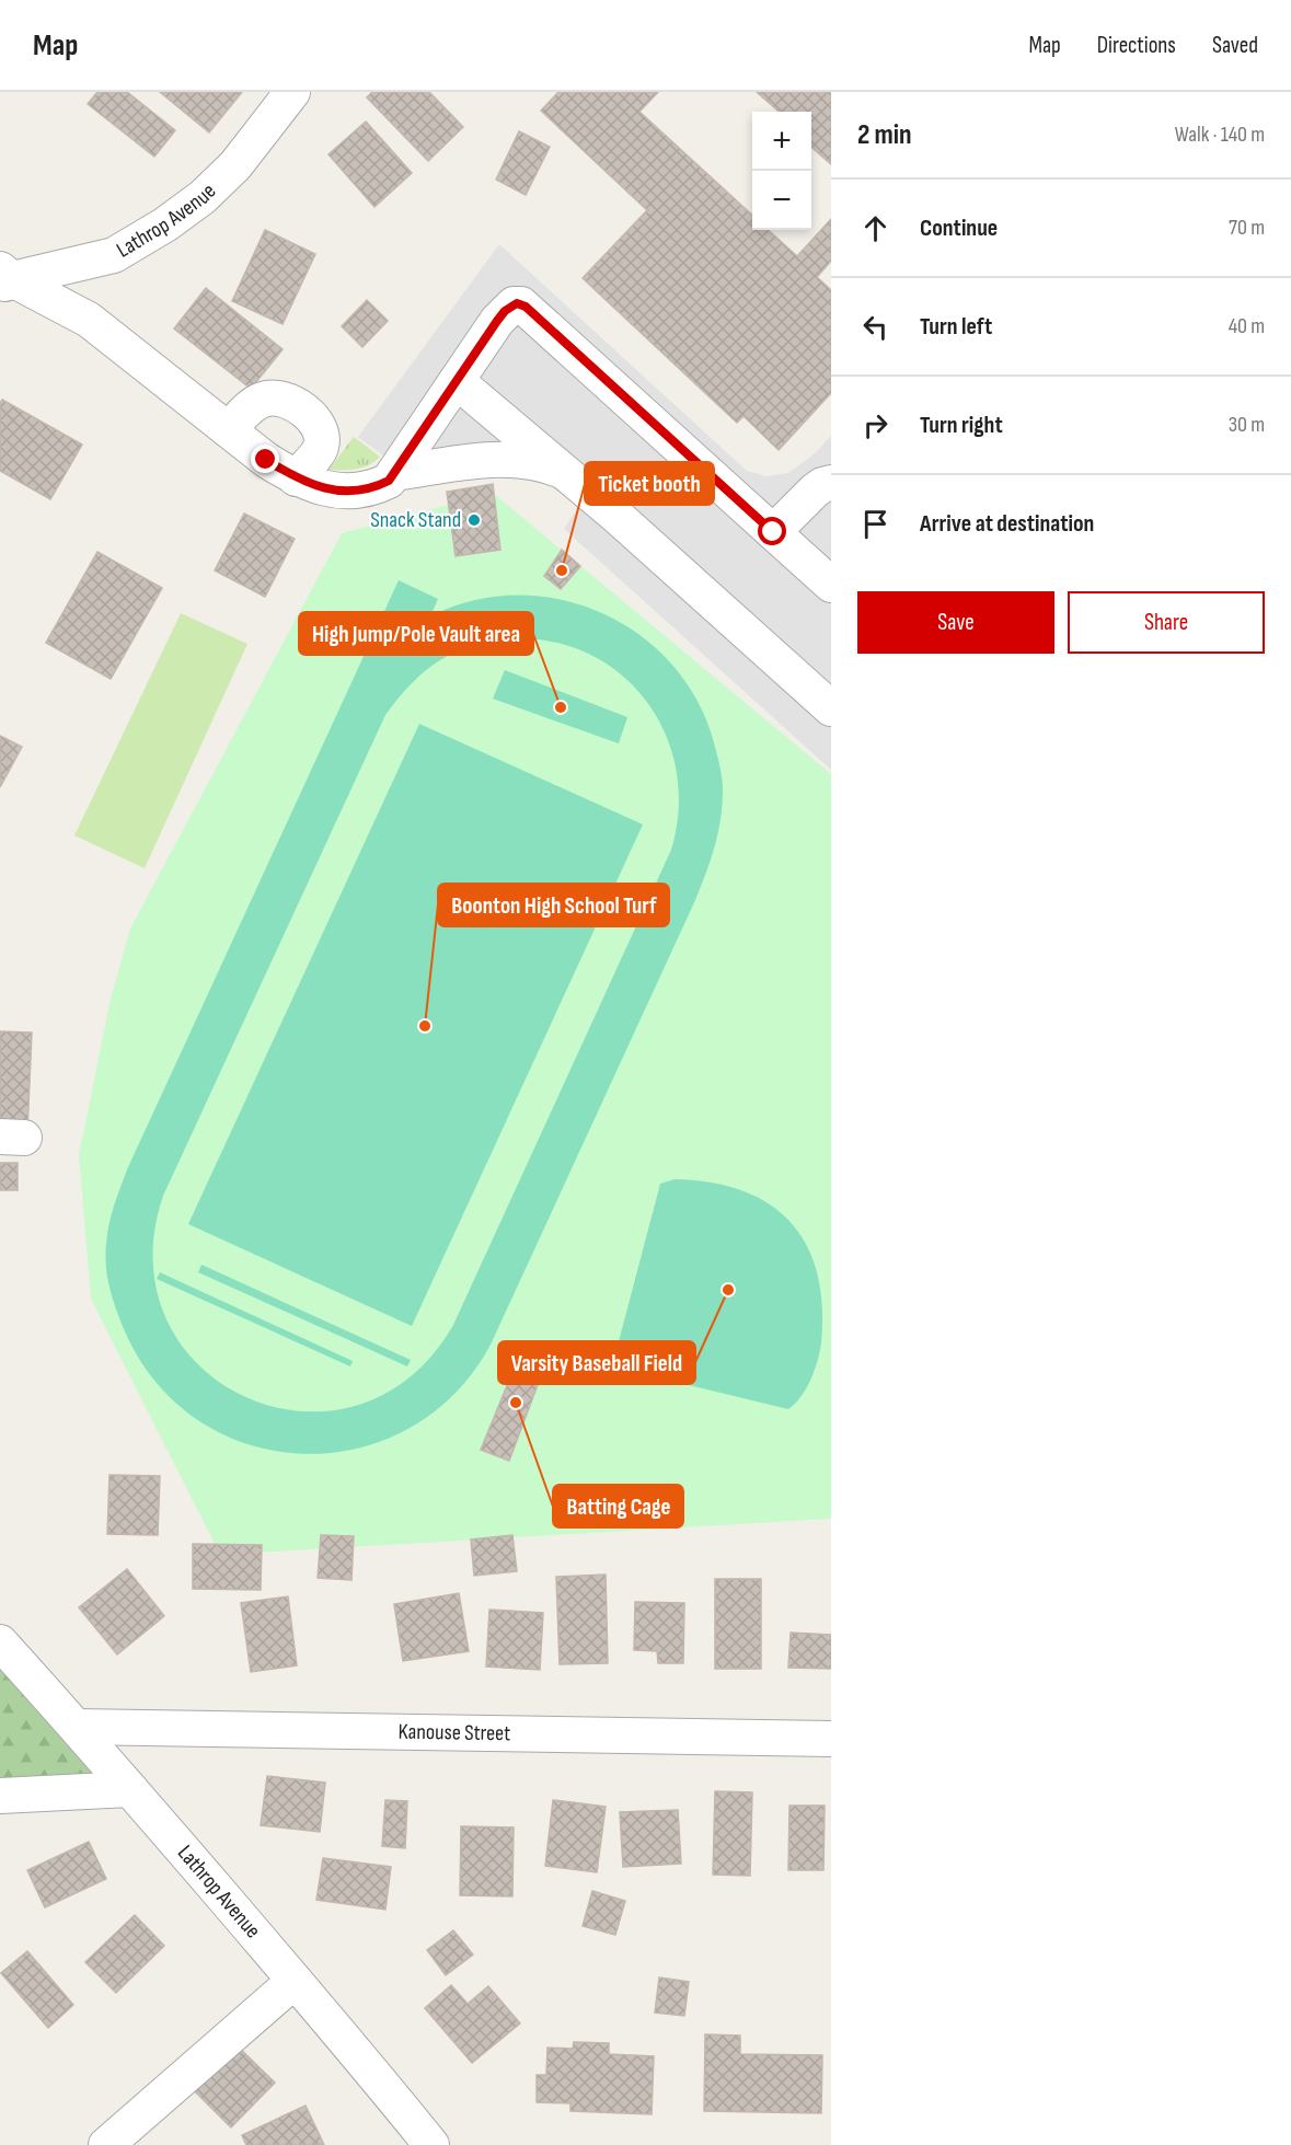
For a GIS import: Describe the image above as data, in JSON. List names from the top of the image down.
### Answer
{
  "streets": {
    "street": ["Lathrop Avenue", "Kanouse Street"]
  },
  "crossings": [
    ["Lathrop Avenue", "Kanouse Street"]
  ],
  "places": [
    "Snack Stand",
    "Ticket booth",
    "High Jump/Pole Vault area",
    "Boonton High School Turf",
    "Varsity Baseball Field",
    "Batting Cage"
  ],
  "page": {
    "header": "Map",
    "nav": ["Map", "Directions", "Saved"],
    "heading": ["2 min", "Walk · 140 m"],
    "map_buttons": ["+", "−"],
    "list": [
      ["Continue", "70 m"],
      ["Turn left", "40 m"],
      ["Turn right", "30 m"],
      "Arrive at destination"
    ],
    "buttons": ["Save", "Share"]
  }
}
